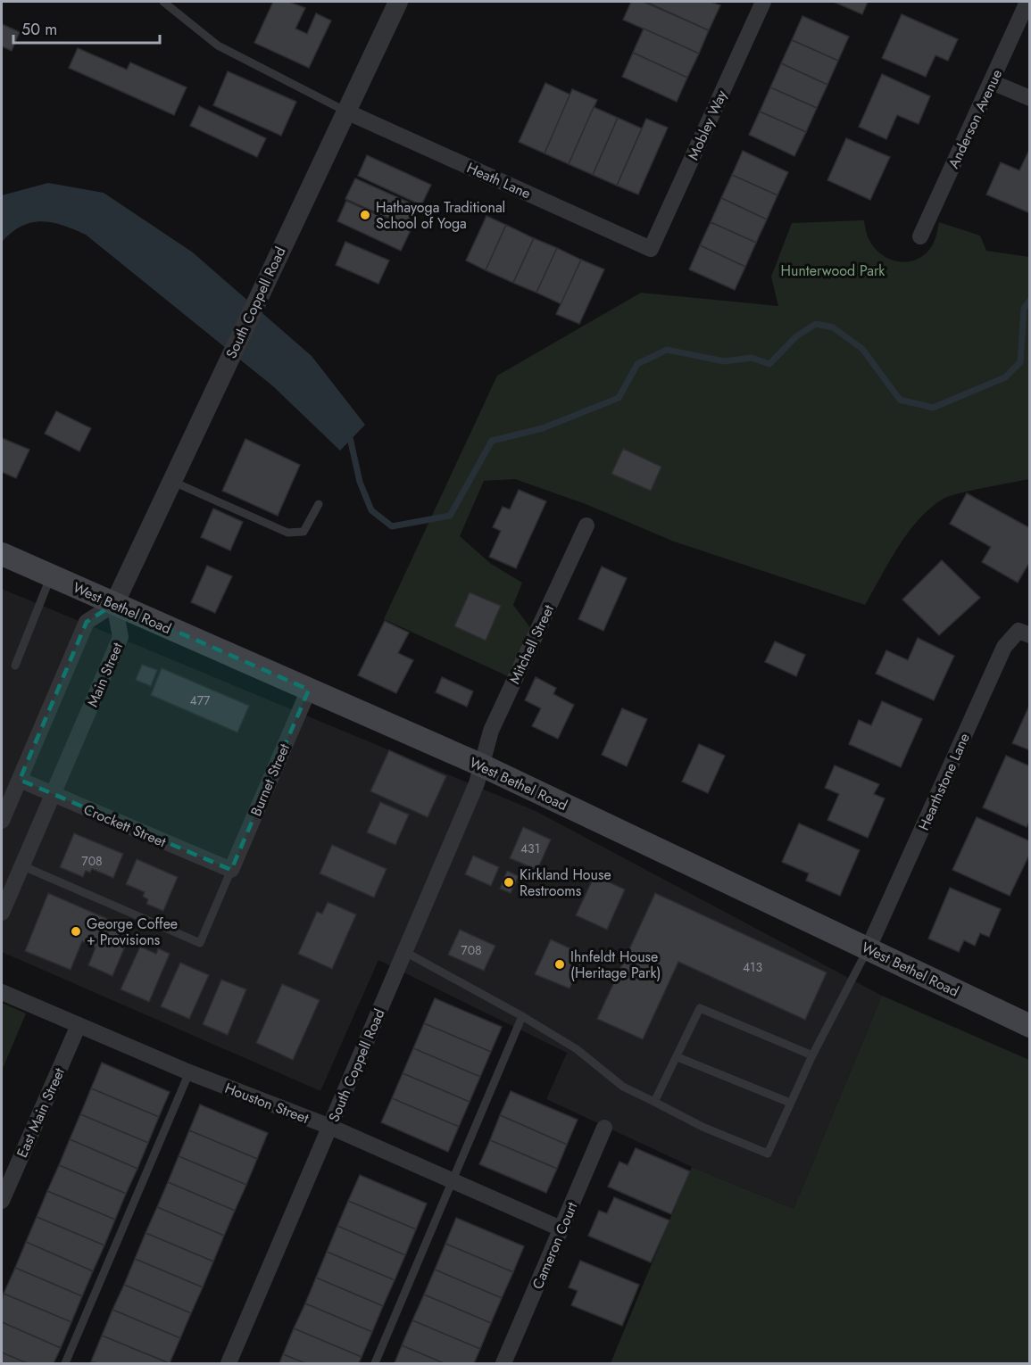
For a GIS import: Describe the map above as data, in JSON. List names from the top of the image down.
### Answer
{
  "streets": {
    "main road": ["West Bethel Road"],
    "street": [
      "Anderson Avenue",
      "Mobley Way",
      "Heath Lane",
      "South Coppell Road",
      "Mitchell Street",
      "Main Street",
      "Burnet Street",
      "Hearthstone Lane",
      "Crockett Street",
      "Houston Street",
      "East Main Street",
      "Cameron Court"
    ]
  },
  "crossings": [
    ["Mobley Way", "Heath Lane"],
    ["Heath Lane", "South Coppell Road"],
    ["South Coppell Road", "West Bethel Road"],
    ["South Coppell Road", "Mitchell Street"],
    ["South Coppell Road", "Main Street"],
    ["South Coppell Road", "Houston Street"],
    ["West Bethel Road", "Mitchell Street"],
    ["West Bethel Road", "Main Street"],
    ["West Bethel Road", "Burnet Street"],
    ["West Bethel Road", "Hearthstone Lane"],
    ["Main Street", "Crockett Street"],
    ["Burnet Street", "Crockett Street"],
    ["Houston Street", "East Main Street"],
    ["Houston Street", "Cameron Court"]
  ],
  "parks": ["Hunterwood Park"],
  "places": [
    "Hathayoga Traditional School of Yoga",
    "Kirkland House Restrooms",
    "George Coffee + Provisions",
    "Ihnfeldt House (Heritage Park)"
  ],
  "house_numbers": [
    "477",
    "431",
    "708",
    "708",
    "413"
  ],
  "scale_bar": "50 m"
}
